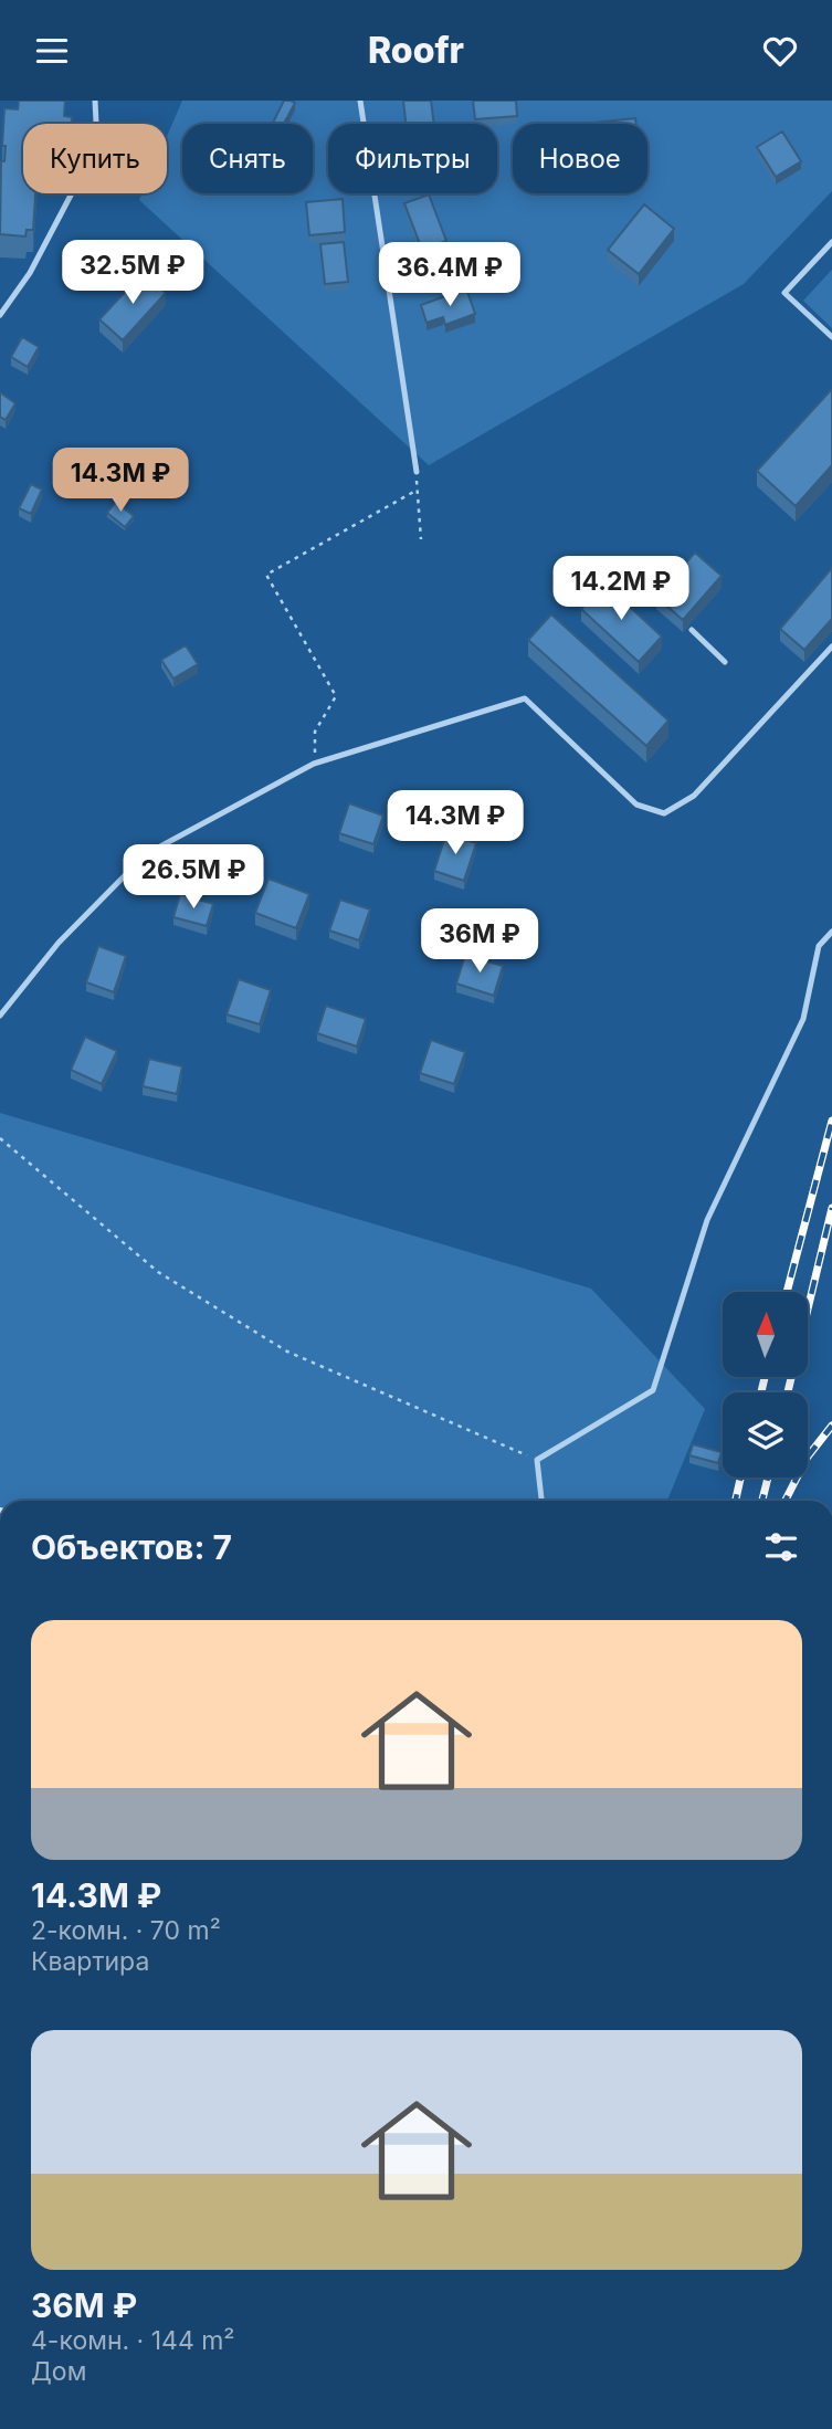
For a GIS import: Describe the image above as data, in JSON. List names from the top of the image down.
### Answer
{
  "north": "top",
  "page": {
    "header": "Roofr",
    "chip": [
      "Купить",
      "Снять",
      "Фильтры",
      "Новое"
    ],
    "price": [
      "32.5M ₽",
      "36.4M ₽",
      "14.3M ₽",
      "14.2M ₽",
      "14.3M ₽",
      "26.5M ₽",
      "36M ₽"
    ],
    "heading": "Объектов: 7",
    "list": [
      {
        "name": "14.3M ₽",
        "note": "2-комн. · 70 m² · Квартира"
      },
      {
        "name": "36M ₽",
        "note": "4-комн. · 144 m² · Дом"
      }
    ]
  }
}
